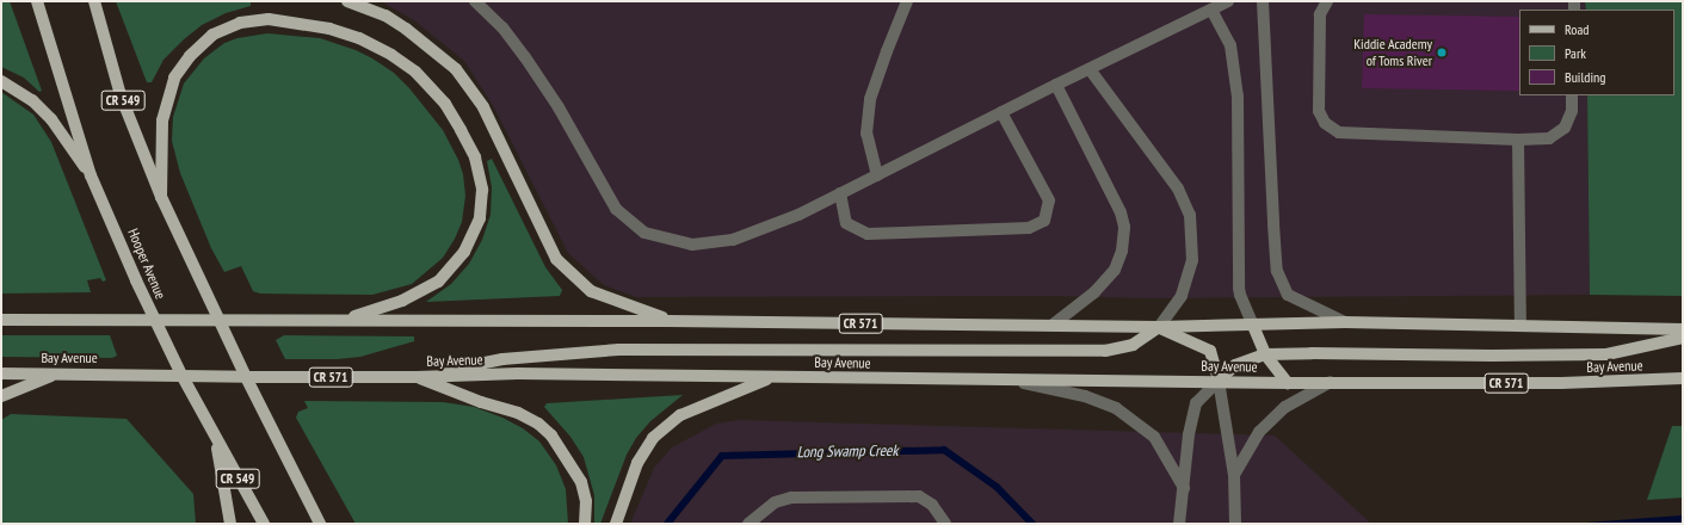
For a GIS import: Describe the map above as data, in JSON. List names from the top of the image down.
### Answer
{
  "streets": {
    "main road": [
      "CR 549",
      "Hooper Avenue",
      "CR 571",
      "Bay Avenue"
    ]
  },
  "crossings": [
    ["CR 549", "CR 571"],
    ["CR 549", "Bay Avenue"],
    ["Hooper Avenue", "CR 571"],
    ["Hooper Avenue", "Bay Avenue"]
  ],
  "water": ["Long Swamp Creek"],
  "places": ["Kiddie Academy of Toms River"],
  "legend": ["Road", "Park", "Building"]
}
